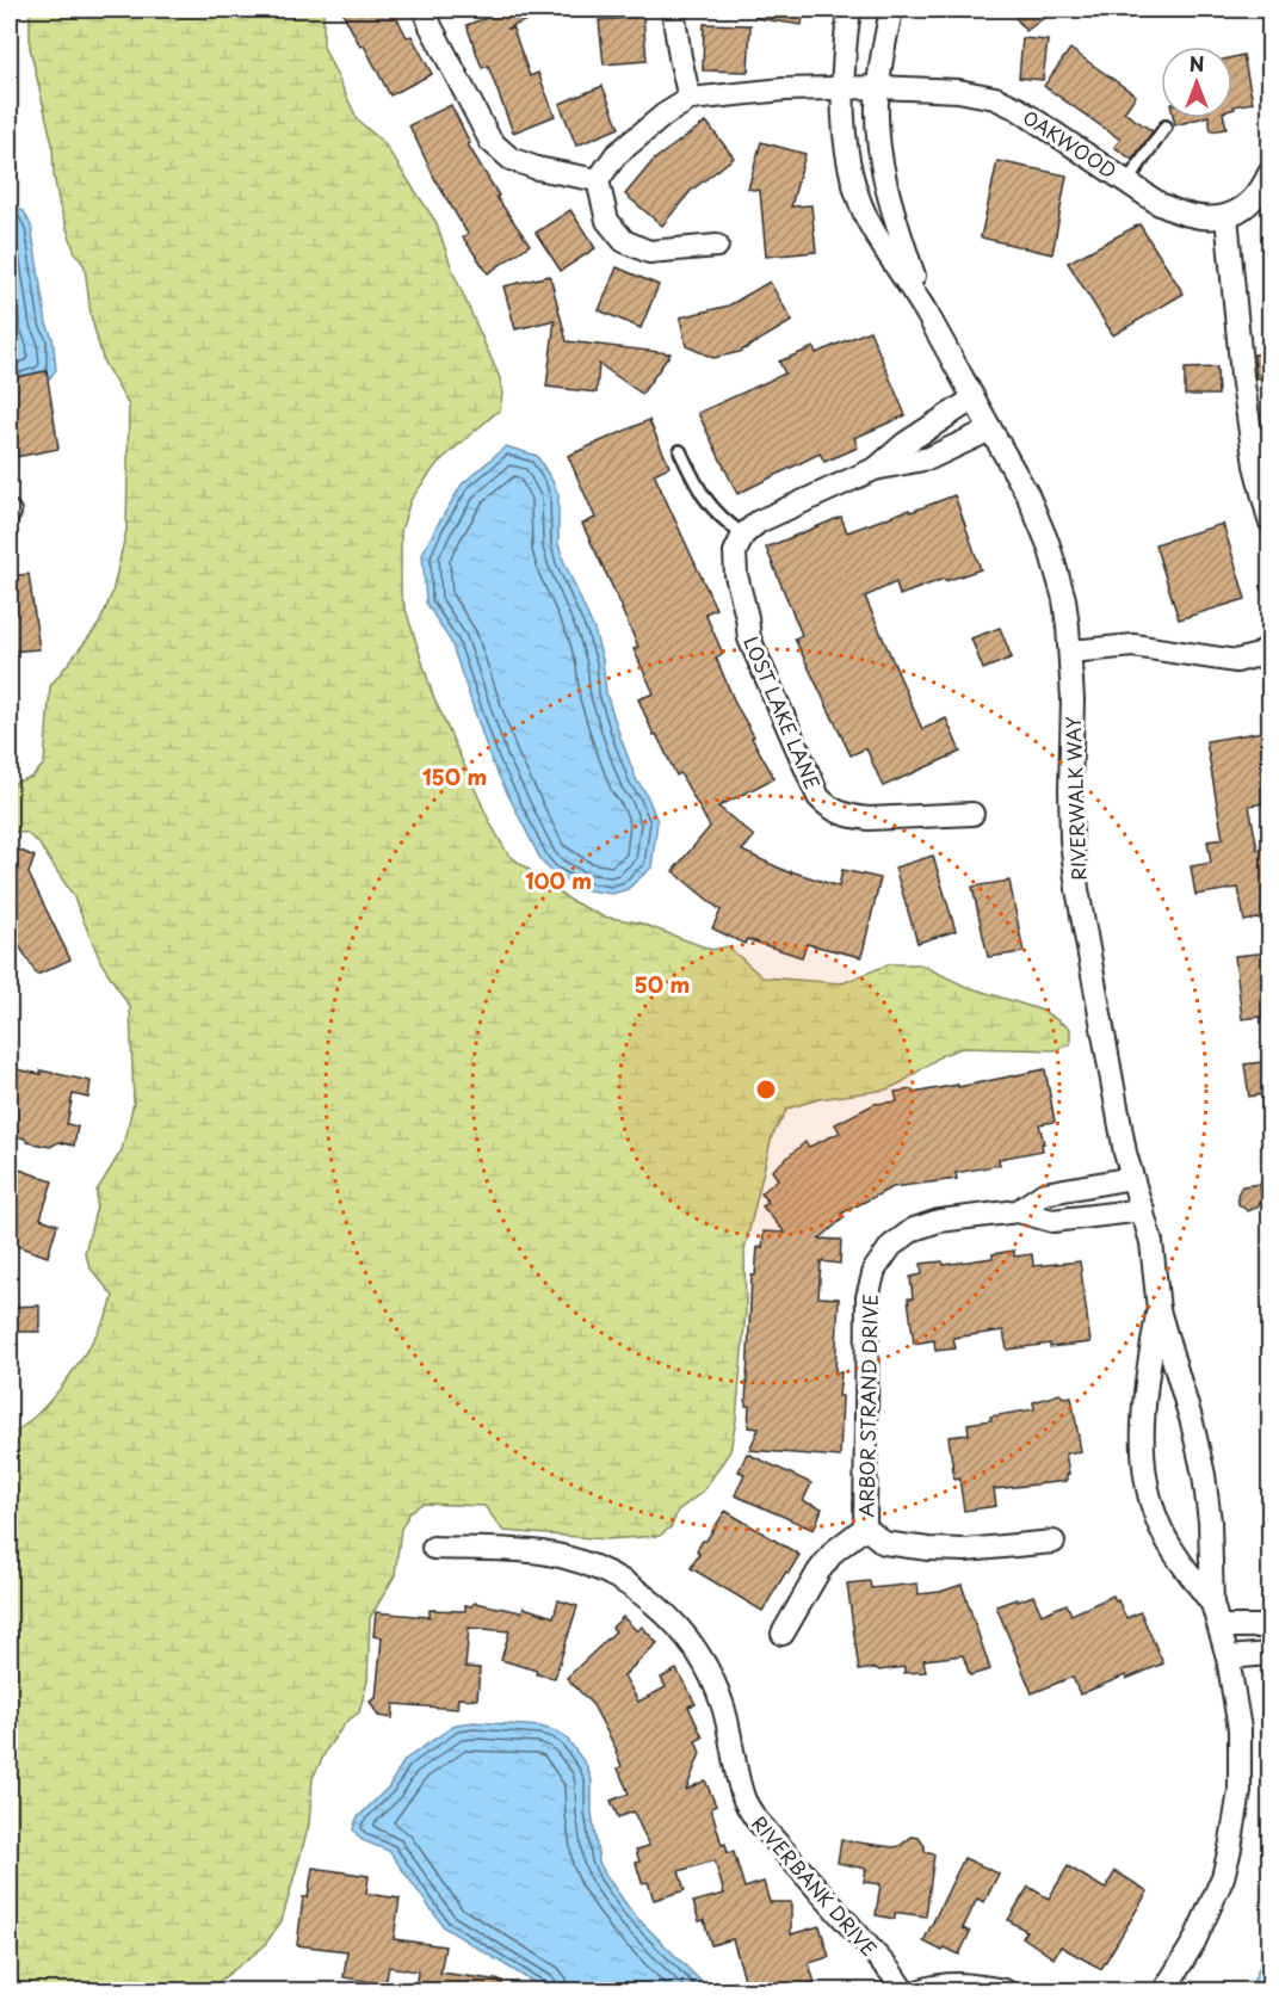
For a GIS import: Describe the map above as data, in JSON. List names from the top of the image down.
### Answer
{
  "streets": {
    "street": [
      "OAKWOOD",
      "LOST LAKE LANE",
      "RIVERWALK WAY",
      "ARBOR STRAND DRIVE",
      "RIVERBANK DRIVE"
    ]
  },
  "crossings": [
    ["OAKWOOD", "RIVERWALK WAY"],
    ["RIVERWALK WAY", "ARBOR STRAND DRIVE"]
  ],
  "north": "top",
  "rings": ["150 m", "100 m", "50 m"]
}
